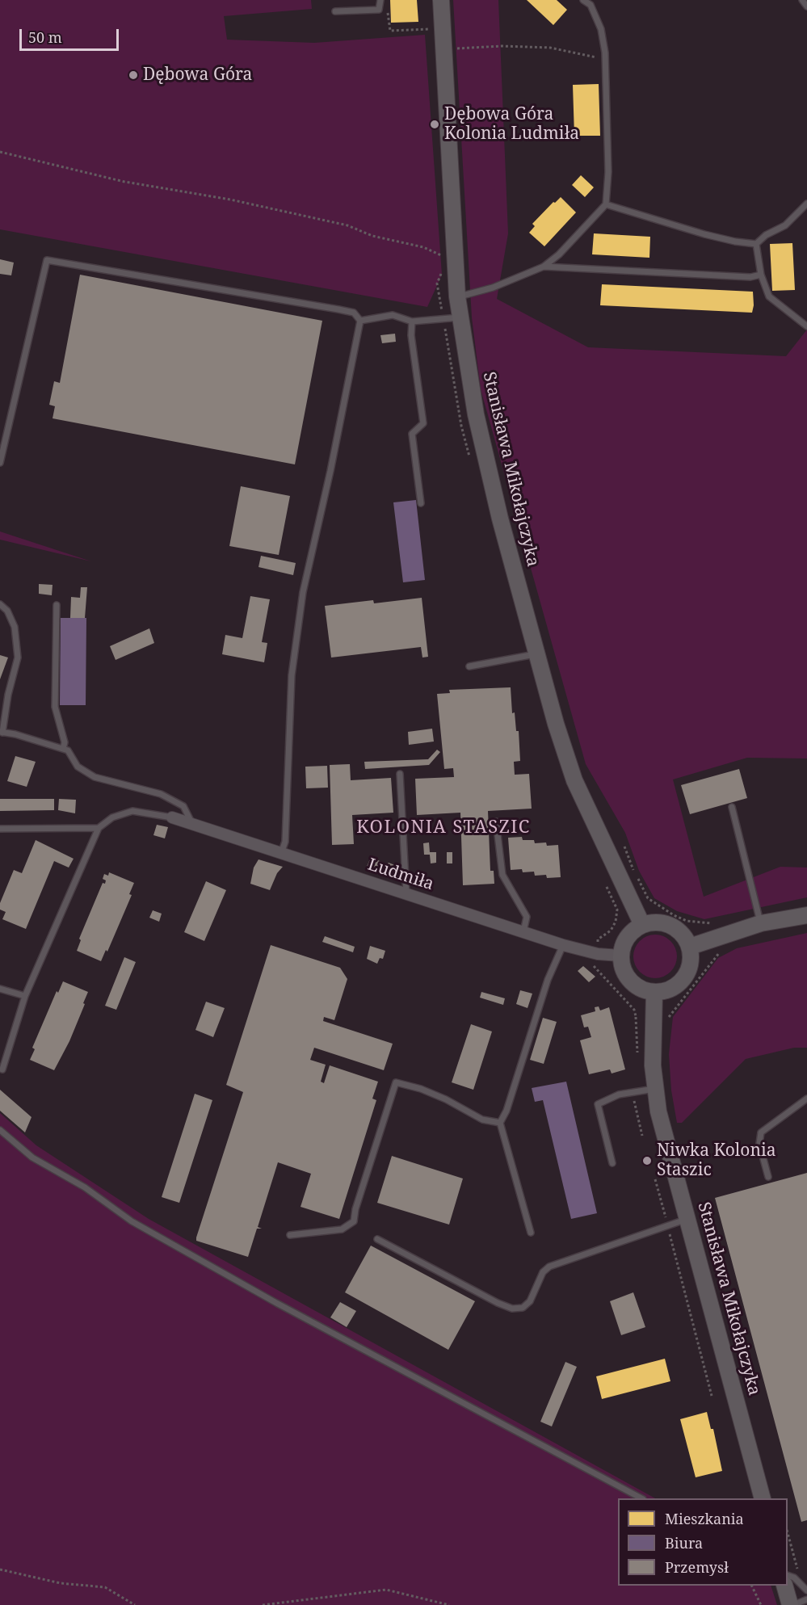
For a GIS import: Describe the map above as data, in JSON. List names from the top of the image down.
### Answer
{
  "streets": {
    "street": ["Stanisława Mikołajczyka", "Ludmiła"]
  },
  "crossings": [
    ["Stanisława Mikołajczyka", "Ludmiła"]
  ],
  "districts": ["KOLONIA STASZIC"],
  "places": ["Dębowa Góra", "Dębowa Góra Kolonia Ludmiła", "Niwka Kolonia Staszic"],
  "legend": ["Mieszkania", "Biura", "Przemysł"],
  "scale_bar": "50 m"
}
